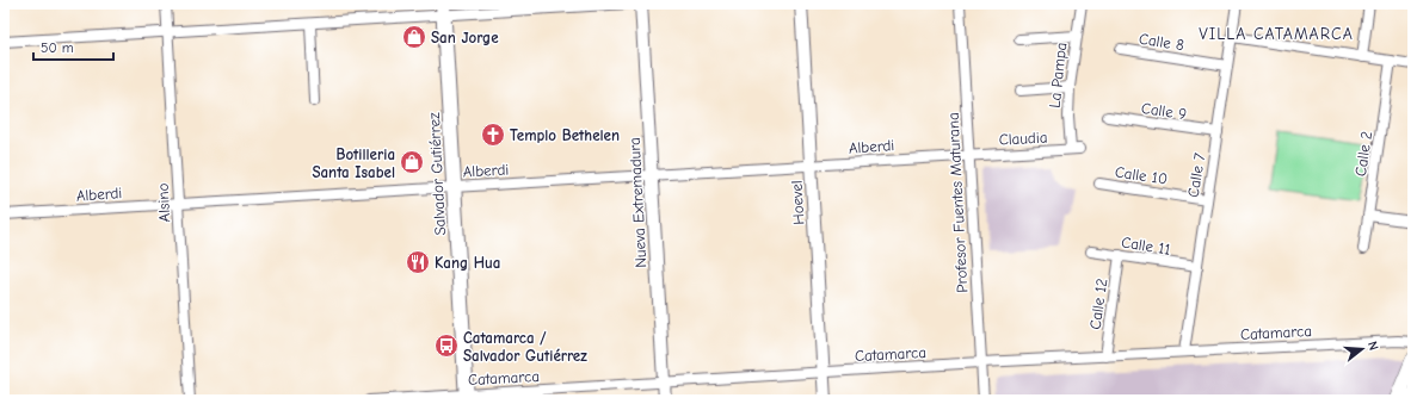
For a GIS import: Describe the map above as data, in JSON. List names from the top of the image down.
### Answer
{
  "streets": {
    "main road": ["Salvador Gutiérrez"],
    "street": [
      "Calle 8",
      "La Pampa",
      "Calle 9",
      "Claudia",
      "Alberdi",
      "Calle 2",
      "Calle 10",
      "Calle 7",
      "Alsino",
      "Nueva Extremadura",
      "Hoevel",
      "Profesor Fuentes Maturana",
      "Calle 11",
      "Calle 12",
      "Catamarca"
    ]
  },
  "crossings": [
    ["Calle 8", "Calle 7"],
    ["La Pampa", "Claudia"],
    ["Calle 9", "Calle 7"],
    ["Claudia", "Alberdi"],
    ["Claudia", "Profesor Fuentes Maturana"],
    ["Alberdi", "Salvador Gutiérrez"],
    ["Alberdi", "Alsino"],
    ["Alberdi", "Nueva Extremadura"],
    ["Alberdi", "Hoevel"],
    ["Alberdi", "Profesor Fuentes Maturana"],
    ["Salvador Gutiérrez", "Catamarca"],
    ["Calle 10", "Calle 7"],
    ["Calle 7", "Calle 11"],
    ["Calle 7", "Catamarca"],
    ["Nueva Extremadura", "Catamarca"],
    ["Hoevel", "Catamarca"],
    ["Profesor Fuentes Maturana", "Catamarca"],
    ["Calle 11", "Calle 12"],
    ["Calle 12", "Catamarca"]
  ],
  "districts": ["VILLA CATAMARCA"],
  "places": {
    "shop": ["San Jorge", "Botilleria Santa Isabel"],
    "church": ["Templo Bethelen"],
    "restaurant": ["Kang Hua"],
    "bus stop": ["Catamarca / Salvador Gutiérrez"]
  },
  "scale_bar": "50 m",
  "north": "right"
}
